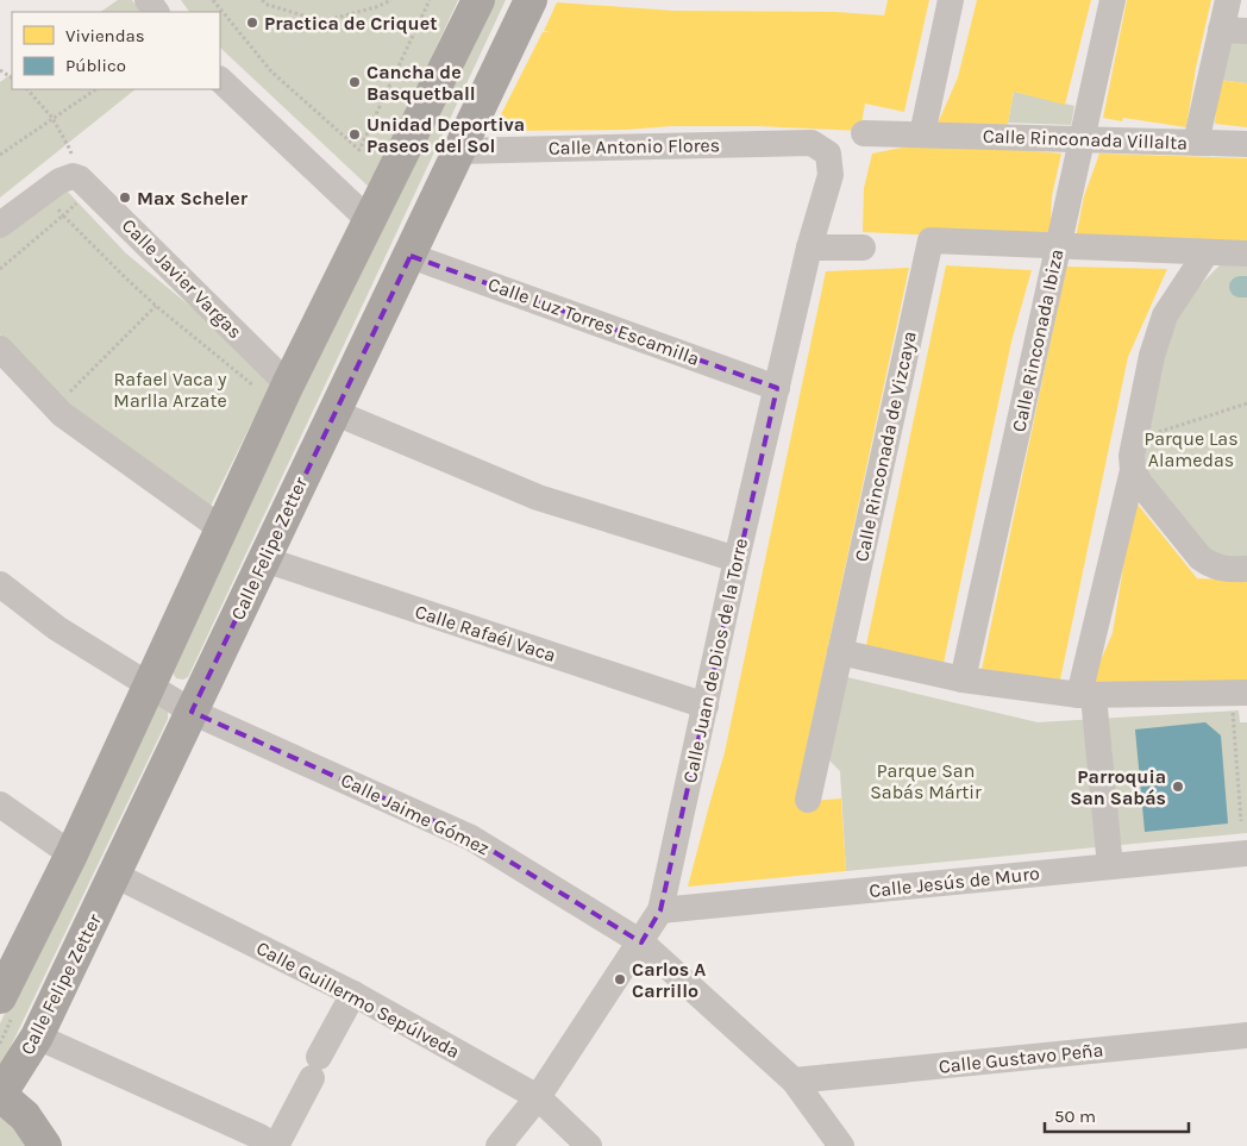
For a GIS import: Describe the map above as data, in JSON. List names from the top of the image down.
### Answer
{
  "streets": {
    "main road": ["Calle Felipe Zetter"],
    "street": [
      "Calle Rinconada Villalta",
      "Calle Antonio Flores",
      "Calle Javier Vargas",
      "Calle Luz Torres Escamilla",
      "Calle Rinconada Ibiza",
      "Calle Rinconada de Vizcaya",
      "Calle Rafaél Vaca",
      "Calle Juan de Dios de la Torre",
      "Calle Jaime Gómez",
      "Calle Jesús de Muro",
      "Calle Guillermo Sepúlveda",
      "Calle Gustavo Peña"
    ]
  },
  "crossings": [
    ["Calle Rinconada Villalta", "Calle Rinconada Ibiza"],
    ["Calle Antonio Flores", "Calle Felipe Zetter"],
    ["Calle Antonio Flores", "Calle Juan de Dios de la Torre"],
    ["Calle Luz Torres Escamilla", "Calle Felipe Zetter"],
    ["Calle Luz Torres Escamilla", "Calle Juan de Dios de la Torre"],
    ["Calle Rinconada Ibiza", "Calle Rinconada de Vizcaya"],
    ["Calle Felipe Zetter", "Calle Rafaél Vaca"],
    ["Calle Felipe Zetter", "Calle Jaime Gómez"],
    ["Calle Felipe Zetter", "Calle Guillermo Sepúlveda"],
    ["Calle Rafaél Vaca", "Calle Juan de Dios de la Torre"],
    ["Calle Juan de Dios de la Torre", "Calle Jaime Gómez"],
    ["Calle Juan de Dios de la Torre", "Calle Jesús de Muro"],
    ["Calle Juan de Dios de la Torre", "Calle Guillermo Sepúlveda"],
    ["Calle Jaime Gómez", "Calle Gustavo Peña"]
  ],
  "parks": ["Rafael Vaca y Marlla Arzate", "Parque Las Alamedas", "Parque San Sabás Mártir"],
  "places": [
    "Practica de Criquet",
    "Cancha de Basquetball",
    "Unidad Deportiva Paseos del Sol",
    "Max Scheler",
    "Parroquia San Sabás",
    "Carlos A Carrillo"
  ],
  "legend": ["Viviendas", "Público"],
  "scale_bar": "50 m"
}
